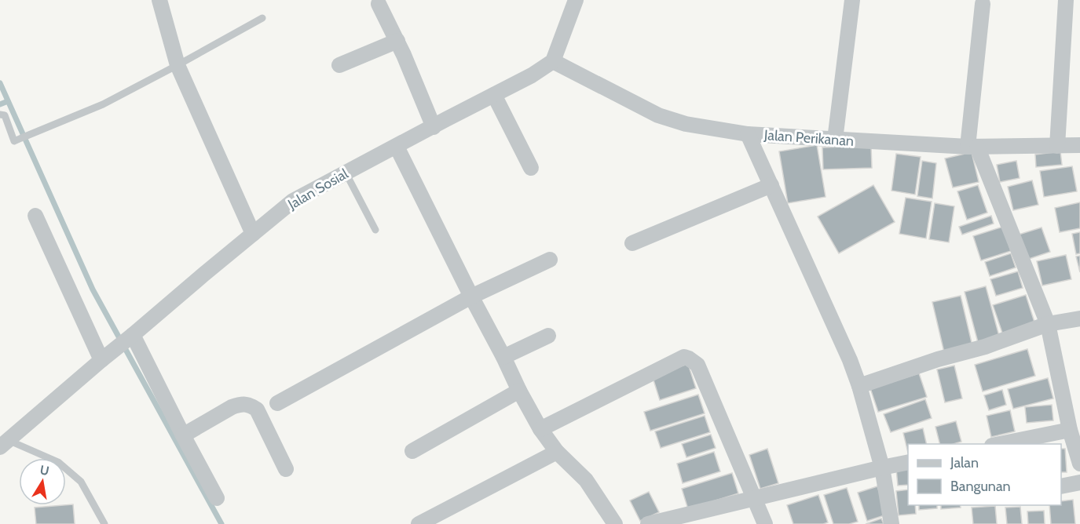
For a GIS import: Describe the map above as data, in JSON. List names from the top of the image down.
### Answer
{
  "streets": {
    "street": ["Jalan Perikanan", "Jalan Sosial"]
  },
  "crossings": [
    ["Jalan Perikanan", "Jalan Sosial"]
  ],
  "legend": ["Jalan", "Bangunan"],
  "north": "top"
}
